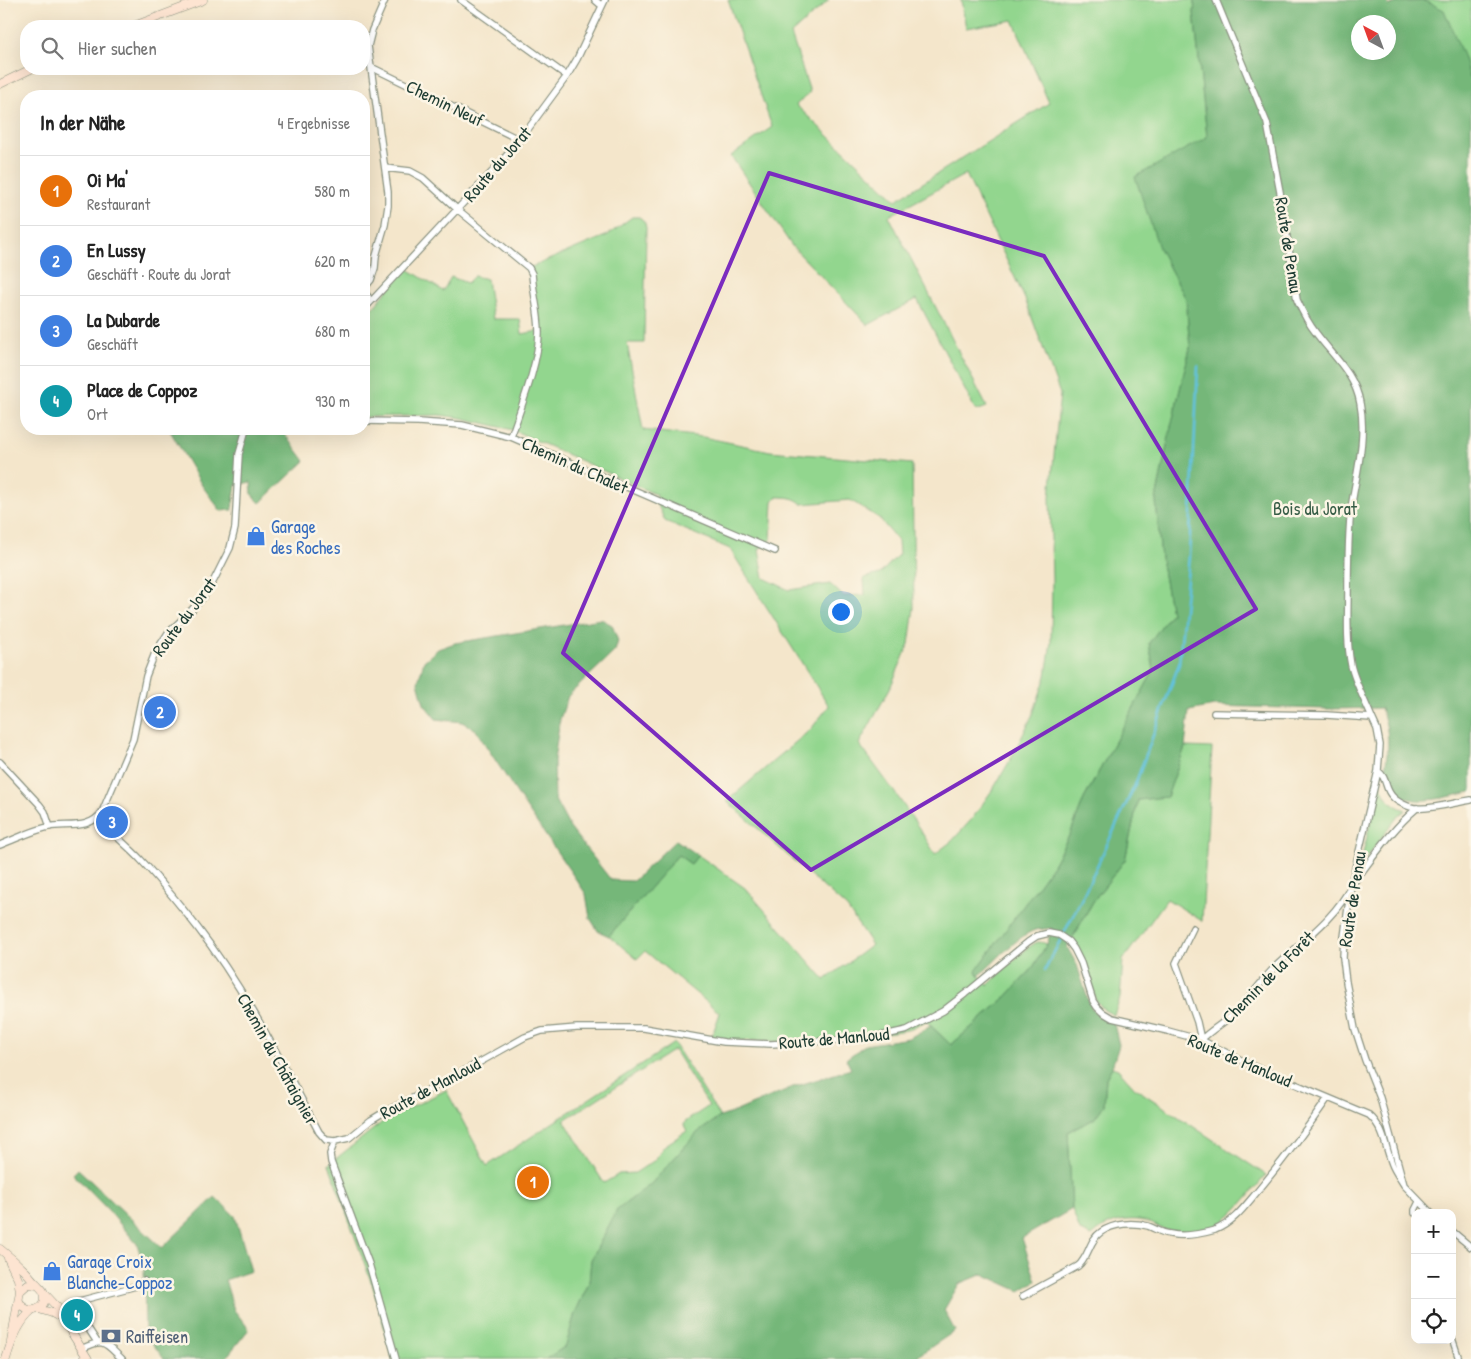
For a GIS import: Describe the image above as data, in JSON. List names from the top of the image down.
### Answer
{
  "streets": {
    "street": [
      "Chemin Neuf",
      "Route du Jorat",
      "Route de Penau",
      "Chemin du Chalet",
      "Chemin de la Forêt",
      "Route de Manloud",
      "Chemin du Châtaignier"
    ]
  },
  "crossings": [
    ["Chemin Neuf", "Route du Jorat"],
    ["Route du Jorat", "Chemin du Châtaignier"],
    ["Route de Penau", "Chemin de la Forêt"],
    ["Route de Penau", "Route de Manloud"],
    ["Chemin de la Forêt", "Route de Manloud"],
    ["Route de Manloud", "Chemin du Châtaignier"]
  ],
  "parks": ["Bois du Jorat"],
  "places": {
    "shop": ["Garage des Roches", "Garage Croix Blanche-Coppoz"],
    "bank": ["Raiffeisen"]
  },
  "north": "top left",
  "page": {
    "search": "Hier suchen",
    "heading": ["In der Nähe", "4 Ergebnisse"],
    "list": [
      {
        "mark": "1",
        "name": "Oi Ma'",
        "note": "Restaurant",
        "value": "580 m"
      },
      {
        "mark": "2",
        "name": "En Lussy",
        "note": "Geschäft · Route du Jorat",
        "value": "620 m"
      },
      {
        "mark": "3",
        "name": "La Dubarde",
        "note": "Geschäft",
        "value": "680 m"
      },
      {
        "mark": "4",
        "name": "Place de Coppoz",
        "note": "Ort",
        "value": "930 m"
      }
    ],
    "pins": [
      "2",
      "3",
      "1",
      "4"
    ],
    "map_buttons": ["+", "−"]
  }
}
